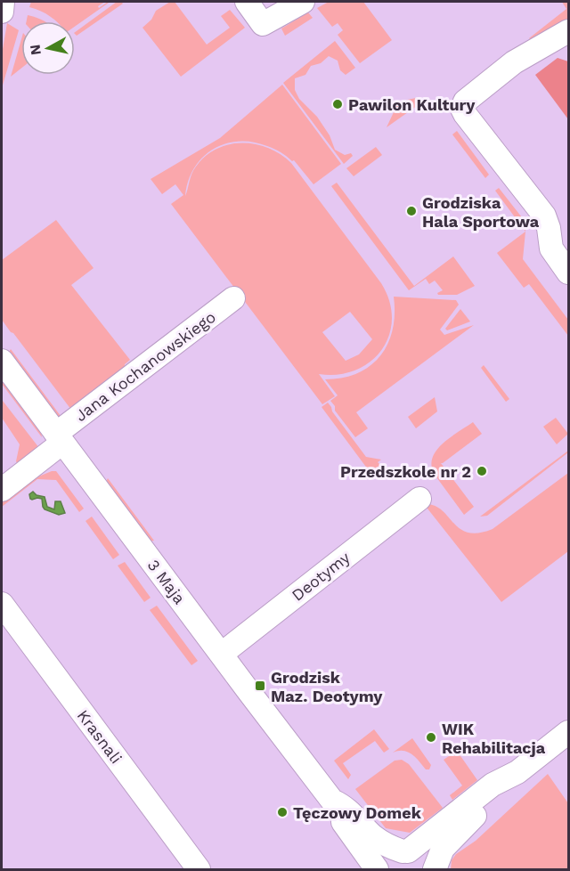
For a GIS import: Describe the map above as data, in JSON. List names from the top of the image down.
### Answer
{
  "streets": {
    "street": [
      "Jana Kochanowskiego",
      "Deotymy",
      "3 Maja",
      "Krasnali"
    ]
  },
  "crossings": [
    ["Jana Kochanowskiego", "3 Maja"],
    ["Deotymy", "3 Maja"]
  ],
  "places": {
    "other": [
      "Pawilon Kultury",
      "Grodziska Hala Sportowa",
      "Przedszkole nr 2",
      "WIK Rehabilitacja",
      "Tęczowy Domek"
    ],
    "transit": ["Grodzisk Maz. Deotymy"]
  },
  "north": "left"
}
